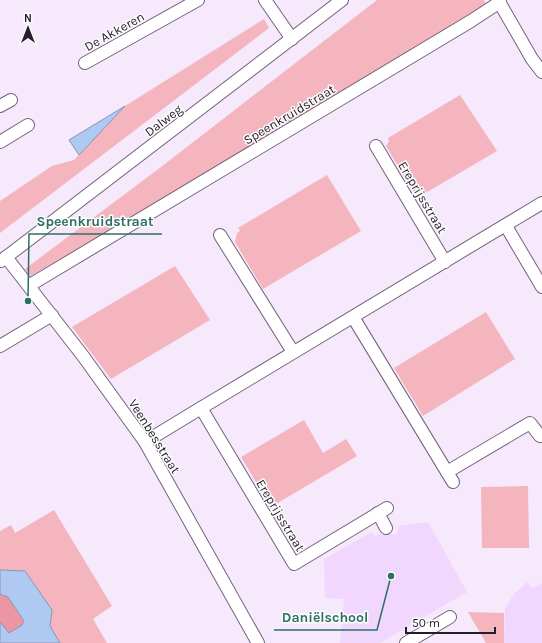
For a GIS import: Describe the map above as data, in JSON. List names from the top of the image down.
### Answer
{
  "streets": {
    "street": [
      "De Akkeren",
      "Speenkruidstraat",
      "Dalweg",
      "Ereprijsstraat",
      "Veenbesstraat"
    ]
  },
  "crossings": [
    ["Speenkruidstraat", "Veenbesstraat"],
    ["Dalweg", "Veenbesstraat"]
  ],
  "places": ["Speenkruidstraat", "Daniëlschool"],
  "scale_bar": "50 m",
  "north": "top"
}
